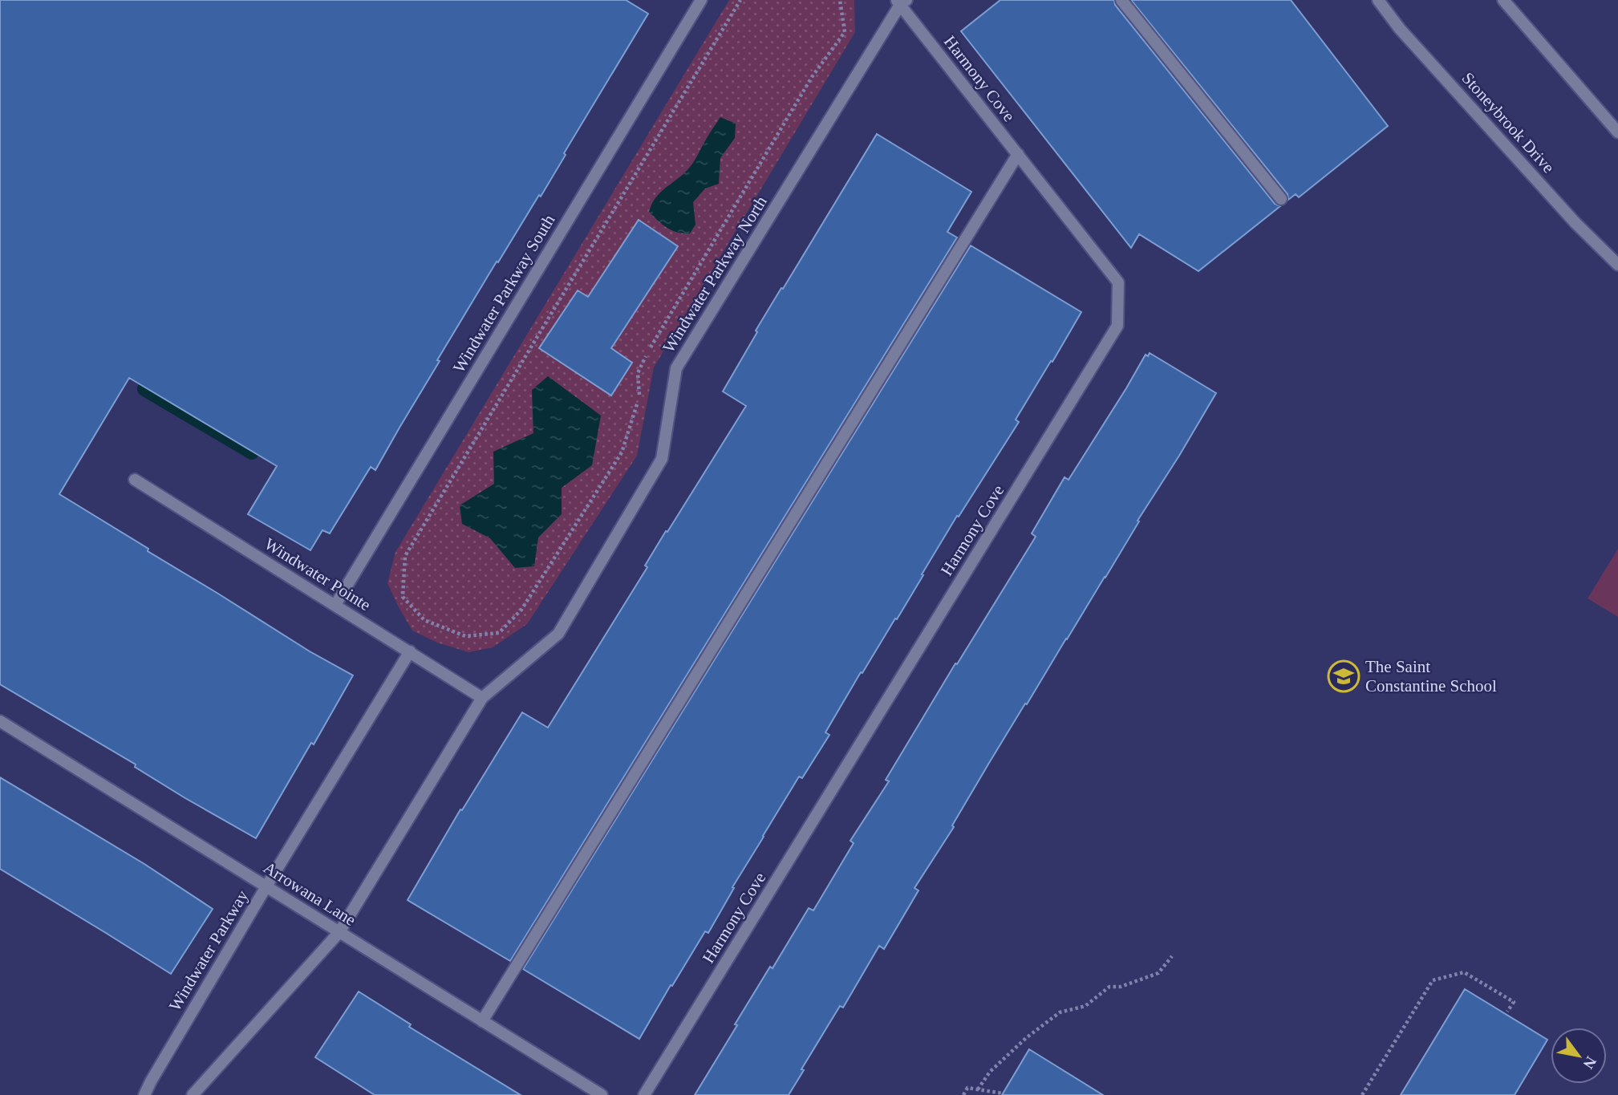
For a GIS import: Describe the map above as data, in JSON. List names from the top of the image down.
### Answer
{
  "streets": {
    "street": [
      "Harmony Cove",
      "Stoneybrook Drive",
      "Windwater Parkway North",
      "Windwater Parkway South",
      "Windwater Pointe",
      "Arrowana Lane",
      "Windwater Parkway"
    ]
  },
  "crossings": [
    ["Harmony Cove", "Windwater Parkway North"],
    ["Windwater Parkway North", "Windwater Pointe"],
    ["Windwater Parkway South", "Windwater Pointe"],
    ["Windwater Pointe", "Windwater Parkway"],
    ["Arrowana Lane", "Windwater Parkway"]
  ],
  "places": {
    "school or university": ["The Saint Constantine School"]
  },
  "north": "bottom right"
}
